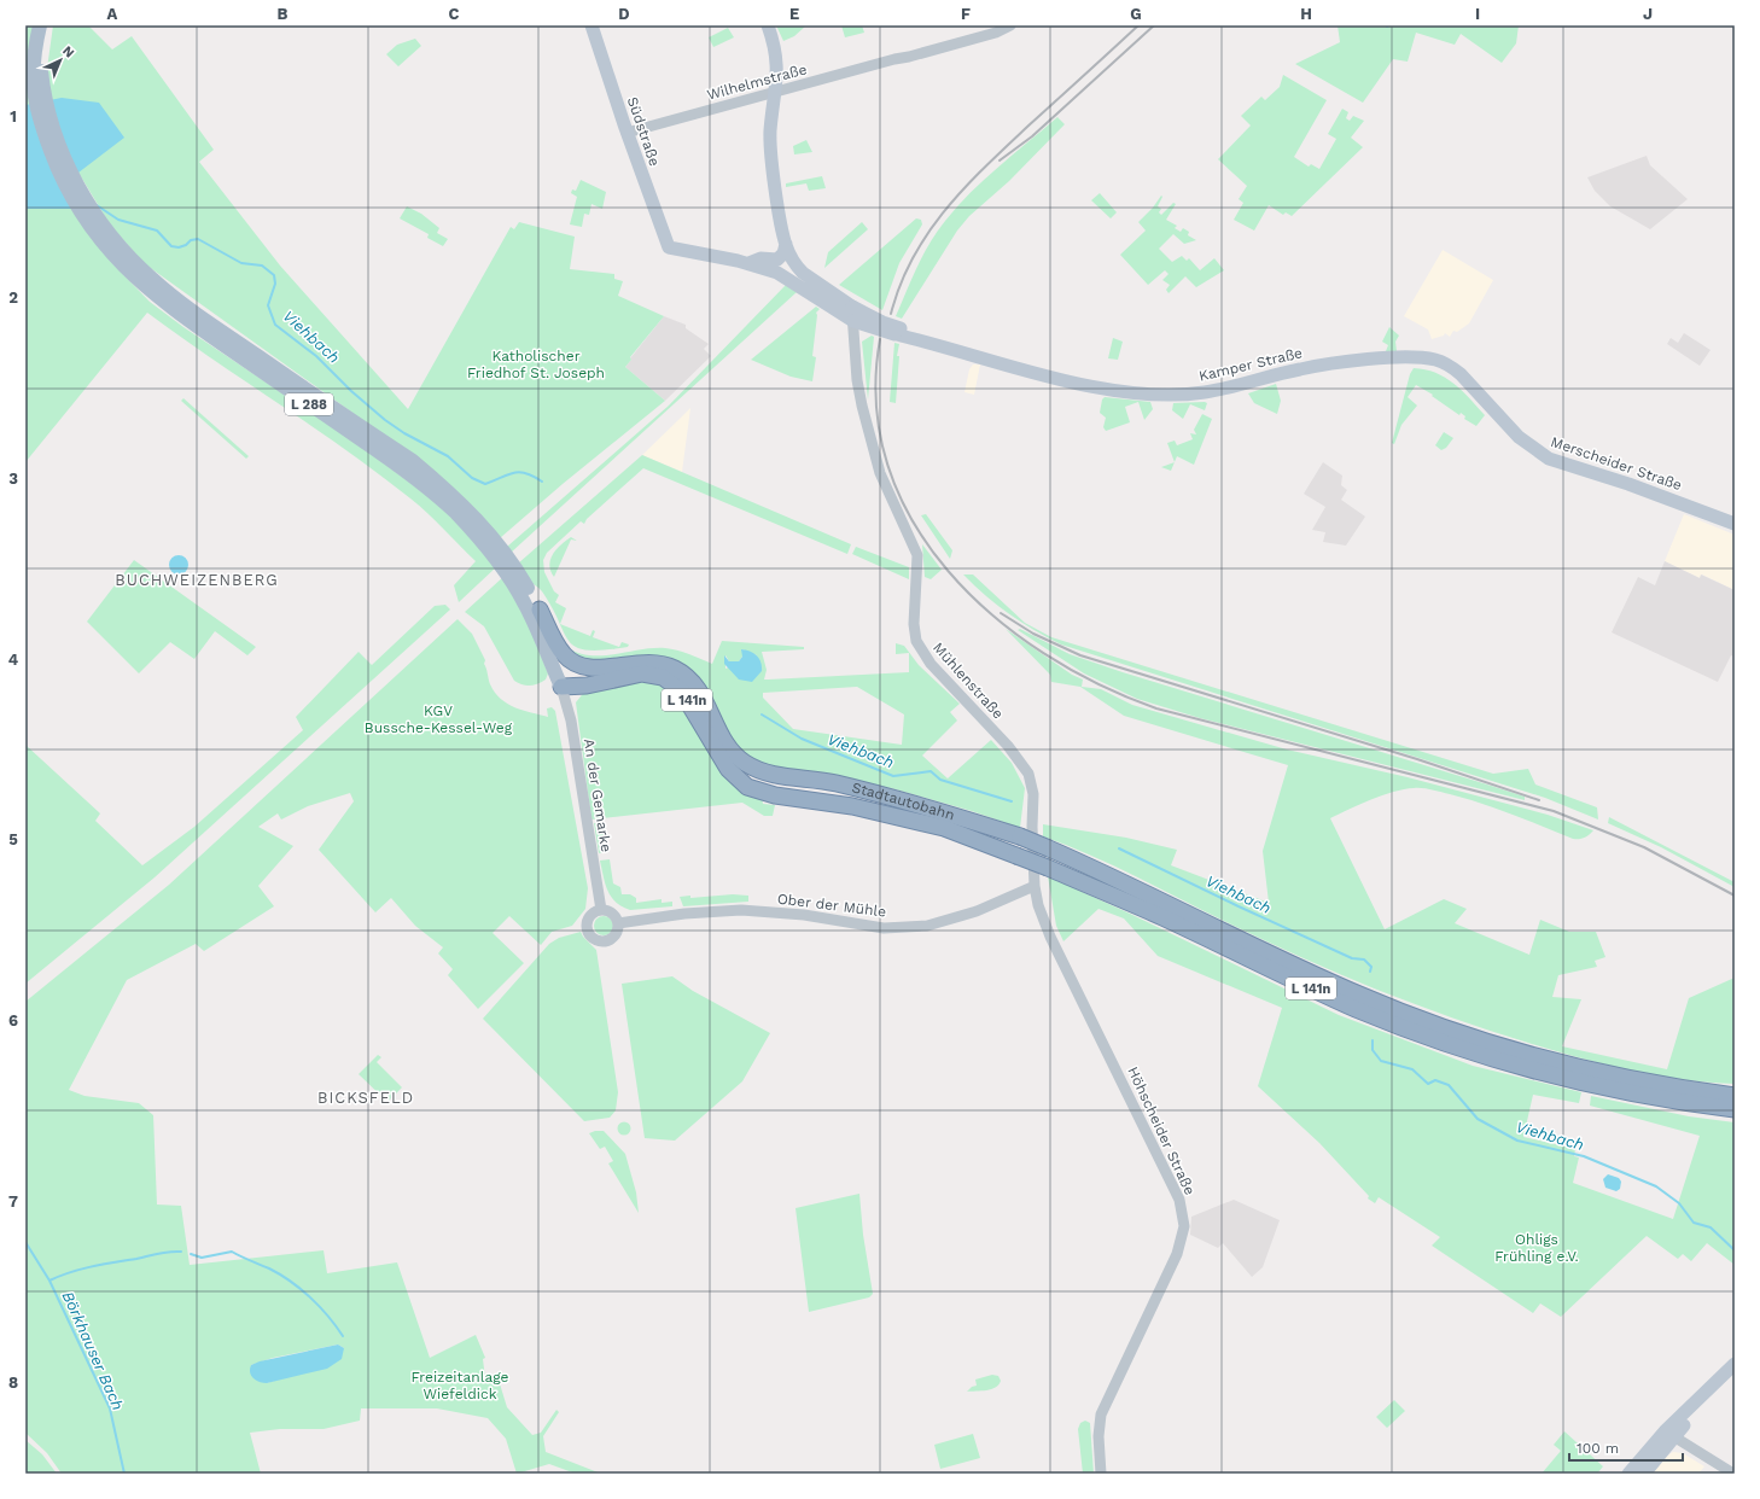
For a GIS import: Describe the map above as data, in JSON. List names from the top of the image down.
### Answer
{
  "streets": {
    "highway": ["L 288", "L 141n", "Stadtautobahn"],
    "main road": ["Südstraße", "Kamper Straße", "Merscheider Straße"],
    "street": [
      "Wilhelmstraße",
      "Mühlenstraße",
      "An der Gemarke",
      "Ober der Mühle",
      "Höhscheider Straße"
    ]
  },
  "crossings": [
    ["Wilhelmstraße", "Südstraße"],
    ["Südstraße", "Kamper Straße"],
    ["Kamper Straße", "Merscheider Straße"],
    ["Kamper Straße", "Mühlenstraße"],
    ["L 288", "An der Gemarke"],
    ["L 288", "Stadtautobahn"],
    ["Mühlenstraße", "Ober der Mühle"],
    ["Mühlenstraße", "Höhscheider Straße"],
    ["L 141n", "Stadtautobahn"],
    ["An der Gemarke", "Stadtautobahn"],
    ["An der Gemarke", "Ober der Mühle"],
    ["Ober der Mühle", "Höhscheider Straße"]
  ],
  "districts": ["BUCHWEIZENBERG", "BICKSFELD"],
  "water": ["Viehbach", "Börkhauser Bach"],
  "parks": [
    "Katholischer Friedhof St. Joseph",
    "KGV Bussche-Kessel-Weg",
    "Ohligs Frühling e.V.",
    "Freizeitanlage Wiefeldick"
  ],
  "scale_bar": "100 m",
  "north": "top right",
  "grid": {
    "columns": [
      "A",
      "B",
      "C",
      "D",
      "E",
      "F",
      "G",
      "H",
      "I",
      "J"
    ],
    "rows": [
      "1",
      "2",
      "3",
      "4",
      "5",
      "6",
      "7",
      "8"
    ]
  }
}
